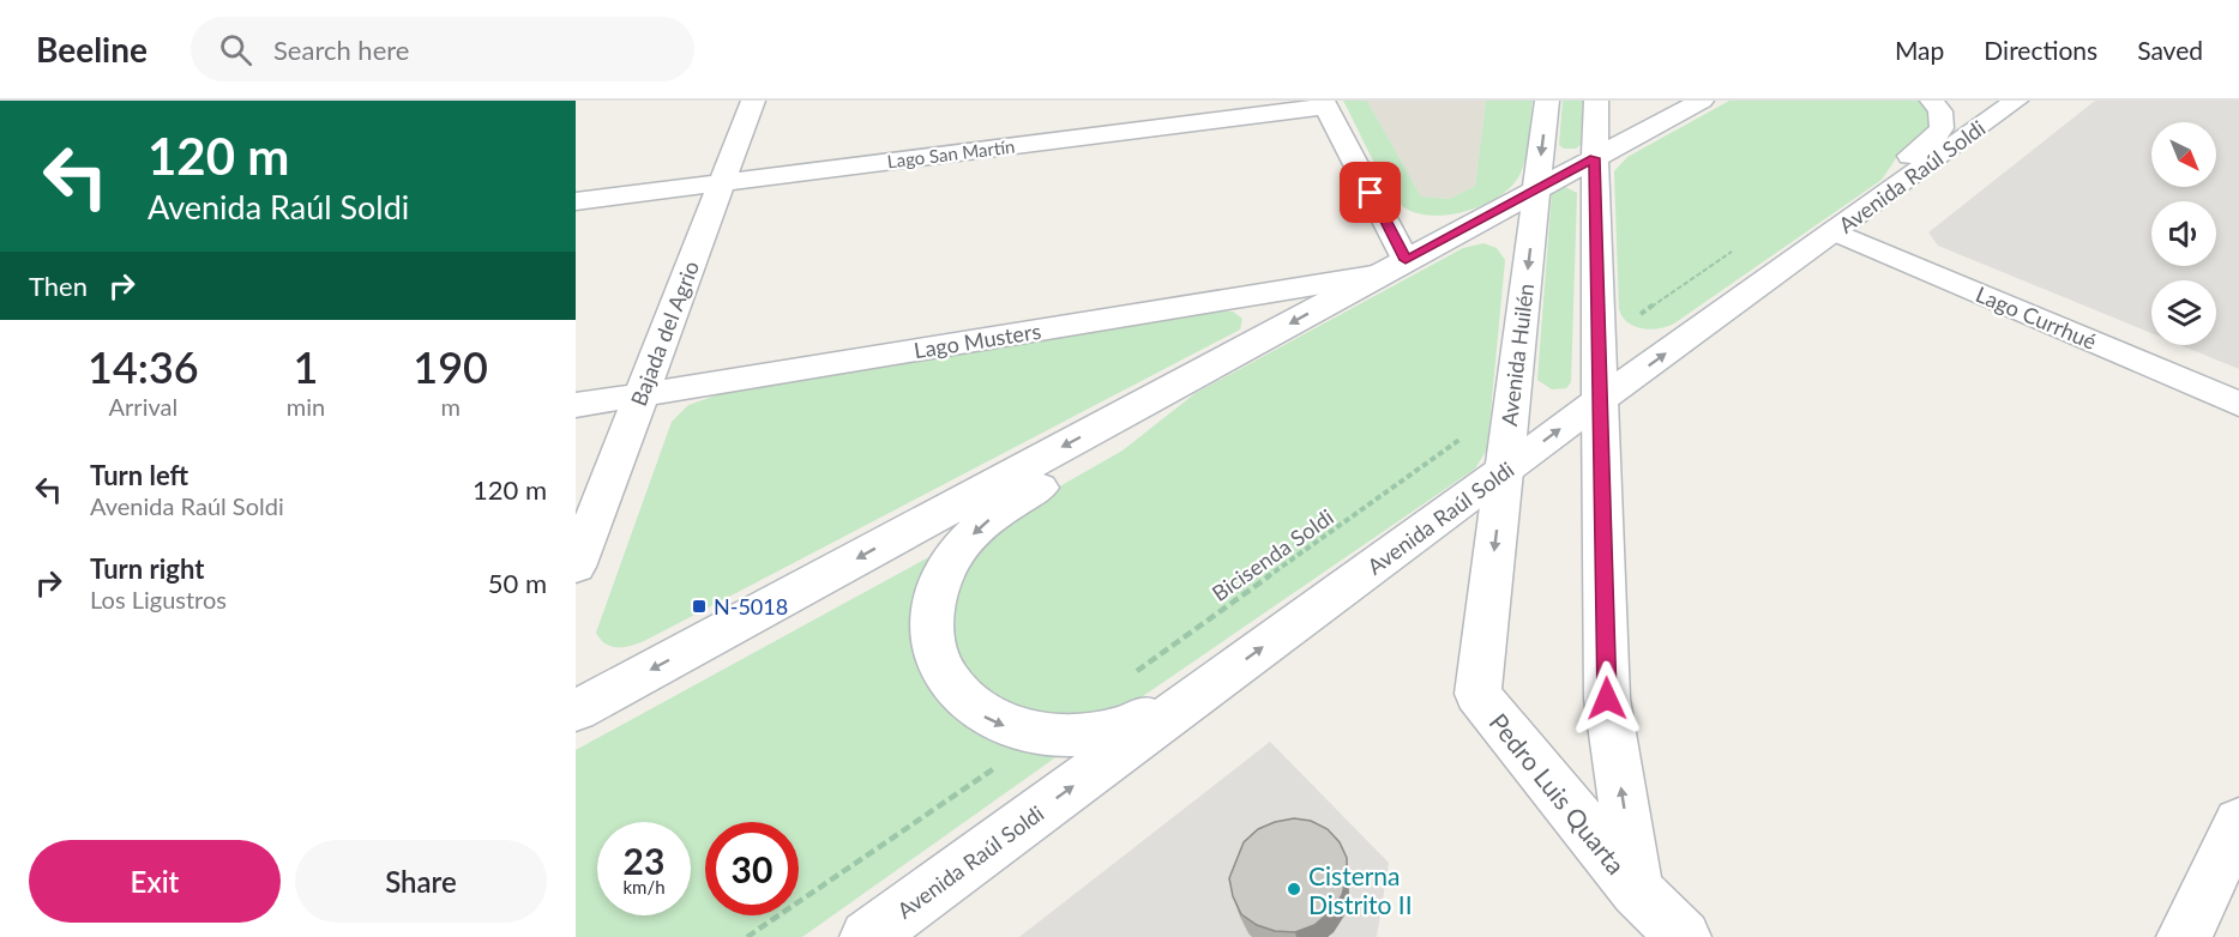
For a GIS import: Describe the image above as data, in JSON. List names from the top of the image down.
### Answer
{
  "streets": {
    "main road": [
      "Lago San Martín",
      "Avenida Raúl Soldi",
      "Lago Currhué",
      "Bajada del Agrio",
      "Lago Musters",
      "Avenida Huilén",
      "Pedro Luis Quarta"
    ],
    "path": ["Bicisenda Soldi"]
  },
  "crossings": [
    ["Lago San Martín", "Bajada del Agrio"],
    ["Avenida Raúl Soldi", "Lago Currhué"],
    ["Avenida Raúl Soldi", "Avenida Huilén"],
    ["Avenida Raúl Soldi", "Pedro Luis Quarta"],
    ["Bajada del Agrio", "Lago Musters"],
    ["Avenida Huilén", "Pedro Luis Quarta"]
  ],
  "one_way": ["Pedro Luis Quarta"],
  "places": {
    "transit": ["N-5018"],
    "other": ["Cisterna Distrito II"]
  },
  "north": "bottom right",
  "page": {
    "header": "Beeline",
    "search": "Search here",
    "nav": ["Map", "Directions", "Saved"],
    "turn": ["120 m", "Avenida Raúl Soldi"],
    "then": "Then",
    "eta": [
      "14:36",
      "Arrival",
      "1",
      "min",
      "190",
      "m"
    ],
    "list": [
      {
        "name": "Turn left",
        "note": "Avenida Raúl Soldi",
        "value": "120 m"
      },
      {
        "name": "Turn right",
        "note": "Los Ligustros",
        "value": "50 m"
      }
    ],
    "speed": "23 km/h",
    "limit": "30",
    "buttons": ["Exit", "Share"]
  }
}
